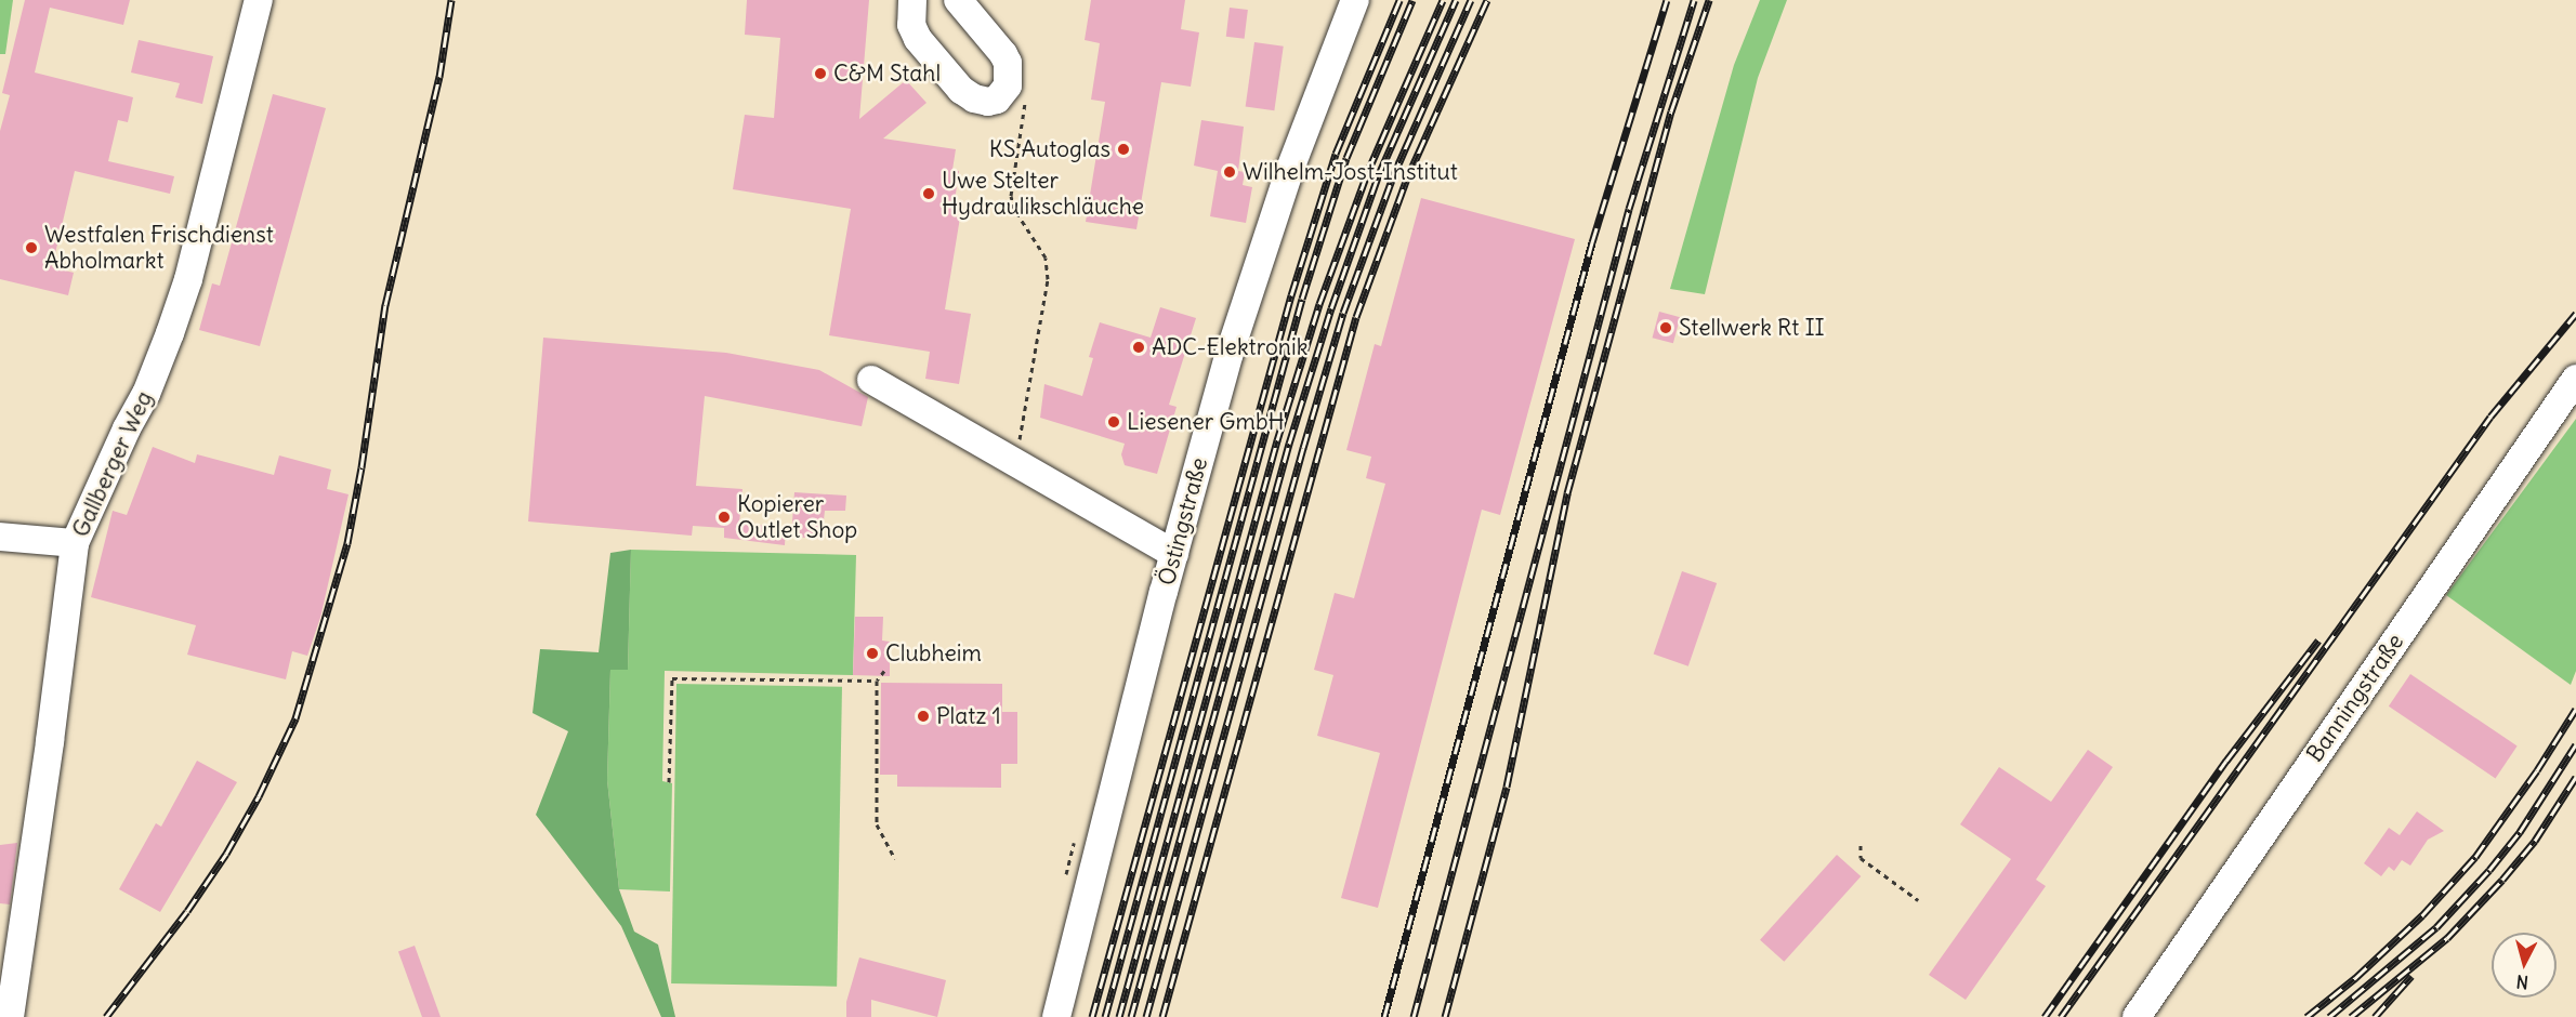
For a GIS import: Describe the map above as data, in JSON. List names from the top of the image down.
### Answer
{
  "streets": {
    "street": ["Gallberger Weg", "Östingstraße", "Banningstraße"]
  },
  "places": [
    "C&M Stahl",
    "KS Autoglas",
    "Wilhelm-Jost-Institut",
    "Uwe Stelter Hydraulikschläuche",
    "Westfalen Frischdienst Abholmarkt",
    "Stellwerk Rt II",
    "ADC-Elektronik",
    "Liesener GmbH",
    "Kopierer Outlet Shop",
    "Clubheim",
    "Platz 1"
  ],
  "north": "bottom"
}
